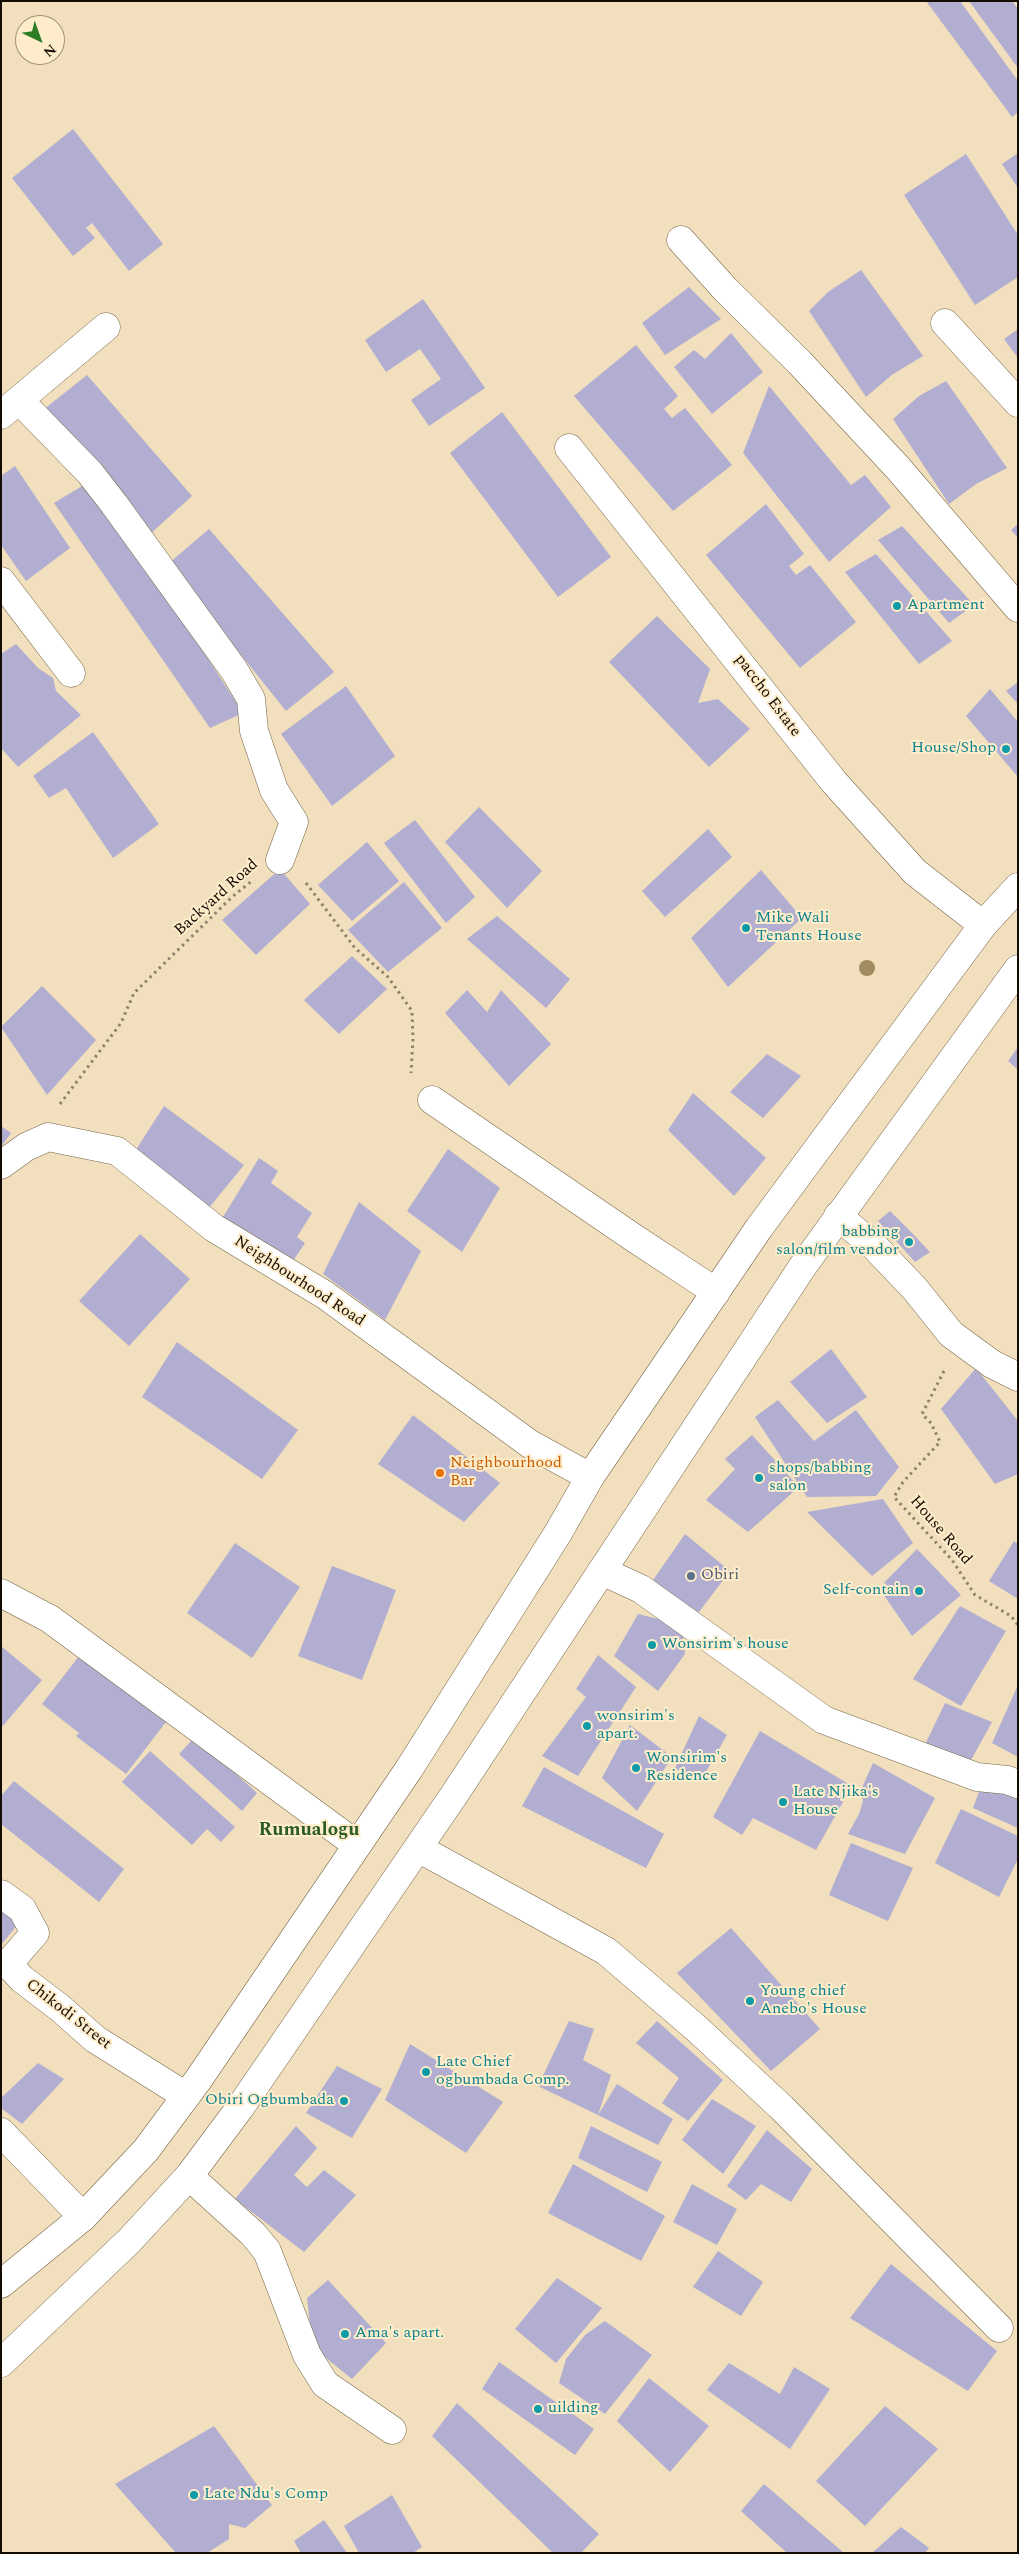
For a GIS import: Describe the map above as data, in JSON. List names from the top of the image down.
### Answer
{
  "streets": {
    "street": ["paccho Estate", "Neighbourhood Road", "Chikodi Street"],
    "path": ["Backyard Road", "House Road"]
  },
  "crossings": [
    ["Backyard Road", "Neighbourhood Road"]
  ],
  "districts": ["Rumualogu"],
  "places": [
    "Apartment",
    "House/Shop",
    "Mike Wali Tenants House",
    "babbing salon/film vendor",
    "Neighbourhood Bar",
    "shops/babbing salon",
    "Obiri",
    "Self-contain",
    "Wonsirim's house",
    "wonsirim's apart.",
    "Wonsirim's Residence",
    "Late Njika's House",
    "Young chief Anebo's House",
    "Late Chief ogbumbada Comp.",
    "Obiri Ogbumbada",
    "Ama's apart.",
    "uilding",
    "Late Ndu's Comp"
  ],
  "north": "bottom right"
}
